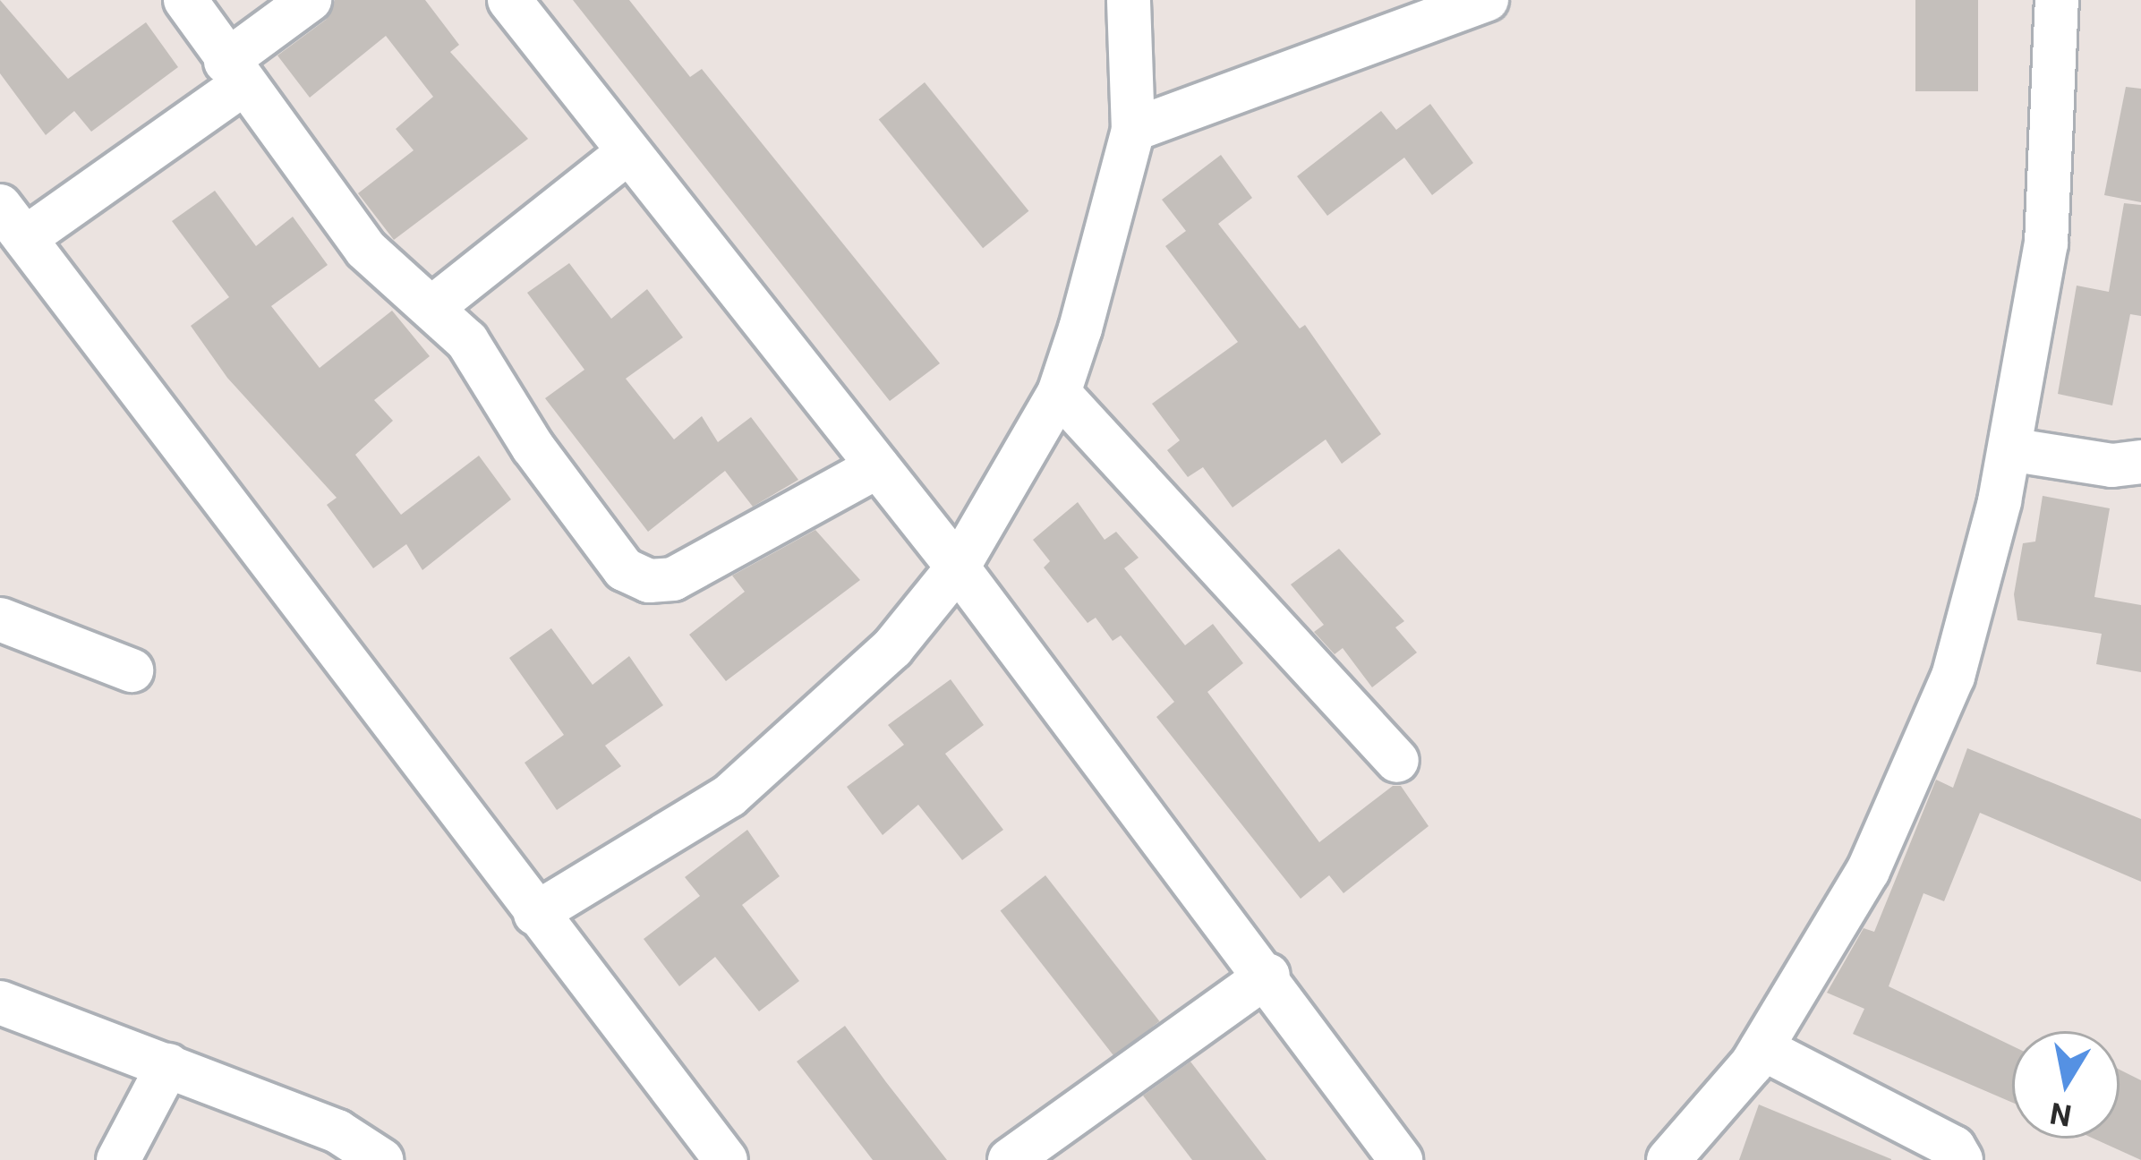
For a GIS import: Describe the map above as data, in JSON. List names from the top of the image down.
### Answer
{
  "north": "bottom"
}
